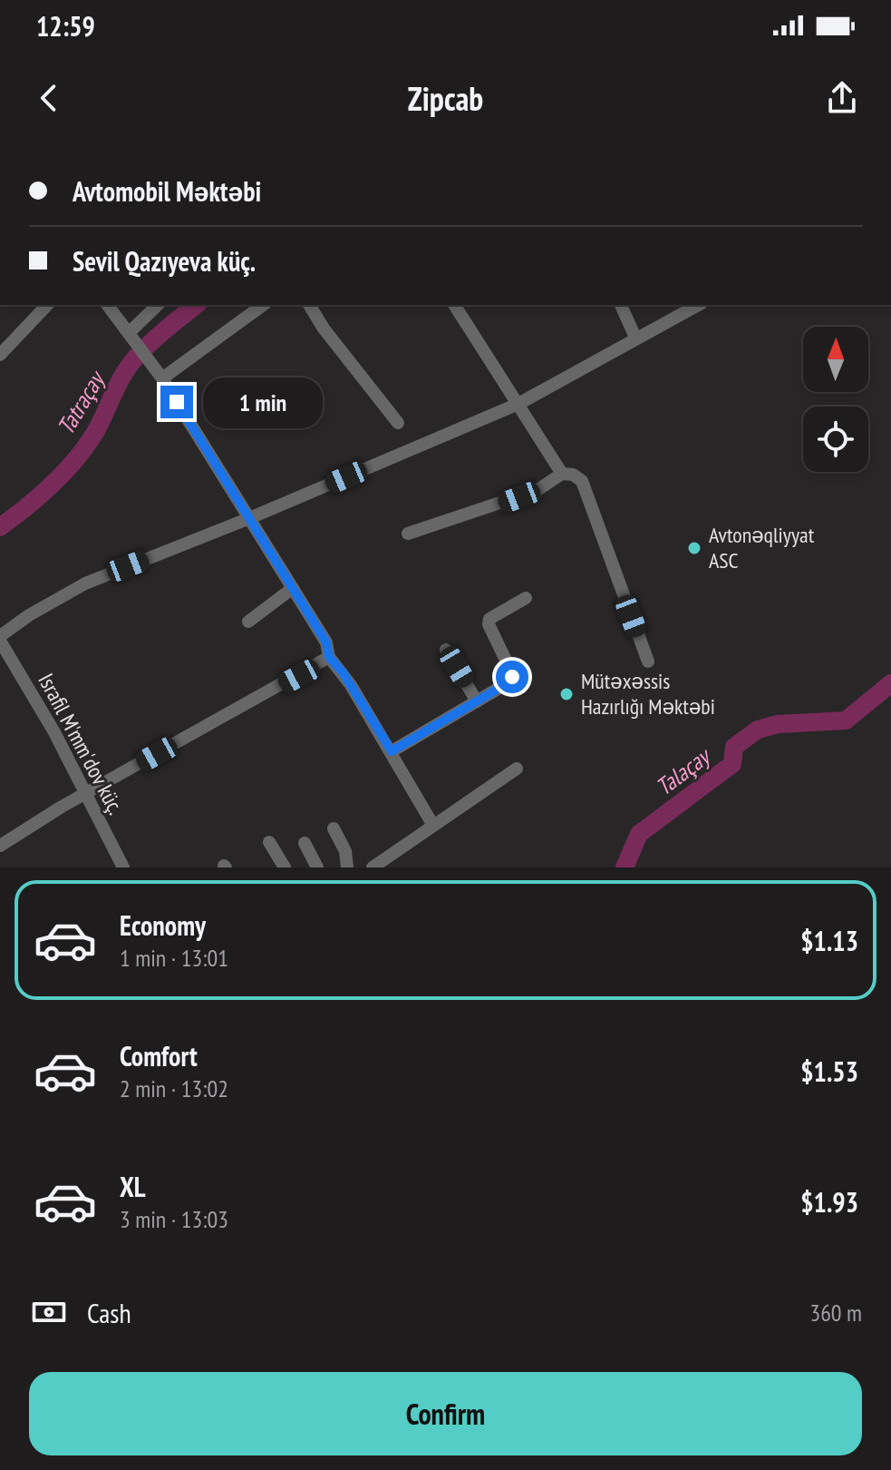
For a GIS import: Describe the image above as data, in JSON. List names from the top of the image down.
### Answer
{
  "streets": {
    "street": ["Israfil M'mm'dov küç."]
  },
  "water": ["Tatraçay", "Talaçay"],
  "places": ["Avtonəqliyyat ASC", "Mütəxəssis Hazırlığı Məktəbi"],
  "north": "top",
  "page": {
    "status": "12:59",
    "header": "Zipcab",
    "banner": ["Avtomobil Məktəbi", "Sevil Qazıyeva küç."],
    "bubble": "1 min",
    "list": [
      {
        "name": "Economy",
        "note": "1 min · 13:01",
        "value": "$1.13"
      },
      {
        "name": "Comfort",
        "note": "2 min · 13:02",
        "value": "$1.53"
      },
      {
        "name": "XL",
        "note": "3 min · 13:03",
        "value": "$1.93"
      }
    ],
    "pay": ["Cash", "360 m"],
    "buttons": "Confirm"
  }
}
